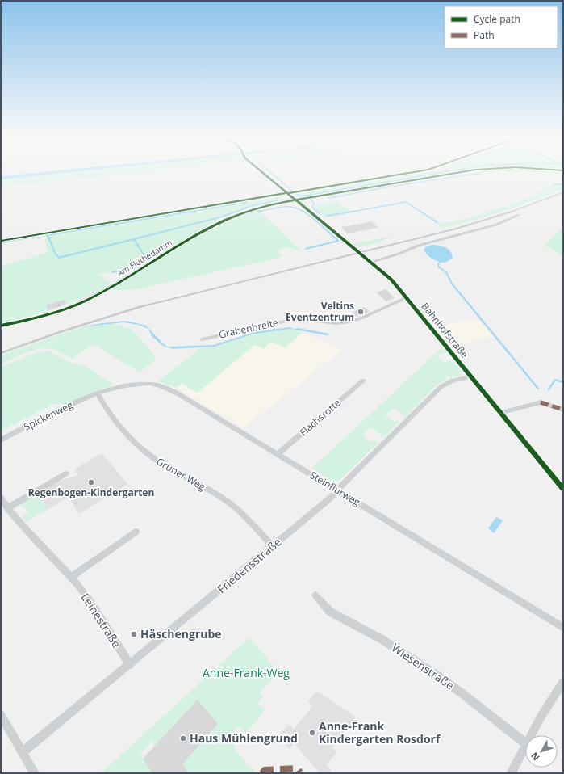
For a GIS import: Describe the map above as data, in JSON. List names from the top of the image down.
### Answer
{
  "streets": {
    "main road": ["Am Flüthedamm"],
    "street": [
      "Grabenbreite",
      "Bahnhofstraße",
      "Spickenweg",
      "Flachsrotte",
      "Grüner Weg",
      "Steinflurweg",
      "Friedensstraße",
      "Leinestraße",
      "Wiesenstraße"
    ]
  },
  "crossings": [
    ["Am Flüthedamm", "Bahnhofstraße"],
    ["Grabenbreite", "Bahnhofstraße"],
    ["Bahnhofstraße", "Friedensstraße"],
    ["Spickenweg", "Grüner Weg"],
    ["Spickenweg", "Steinflurweg"],
    ["Flachsrotte", "Steinflurweg"],
    ["Grüner Weg", "Steinflurweg"],
    ["Grüner Weg", "Friedensstraße"],
    ["Steinflurweg", "Friedensstraße"],
    ["Friedensstraße", "Leinestraße"]
  ],
  "parks": ["Anne-Frank-Weg"],
  "places": [
    "Veltins Eventzentrum",
    "Regenbogen-Kindergarten",
    "Häschengrube",
    "Anne-Frank Kindergarten Rosdorf",
    "Haus Mühlengrund"
  ],
  "legend": ["Cycle path", "Path"],
  "north": "bottom left"
}
